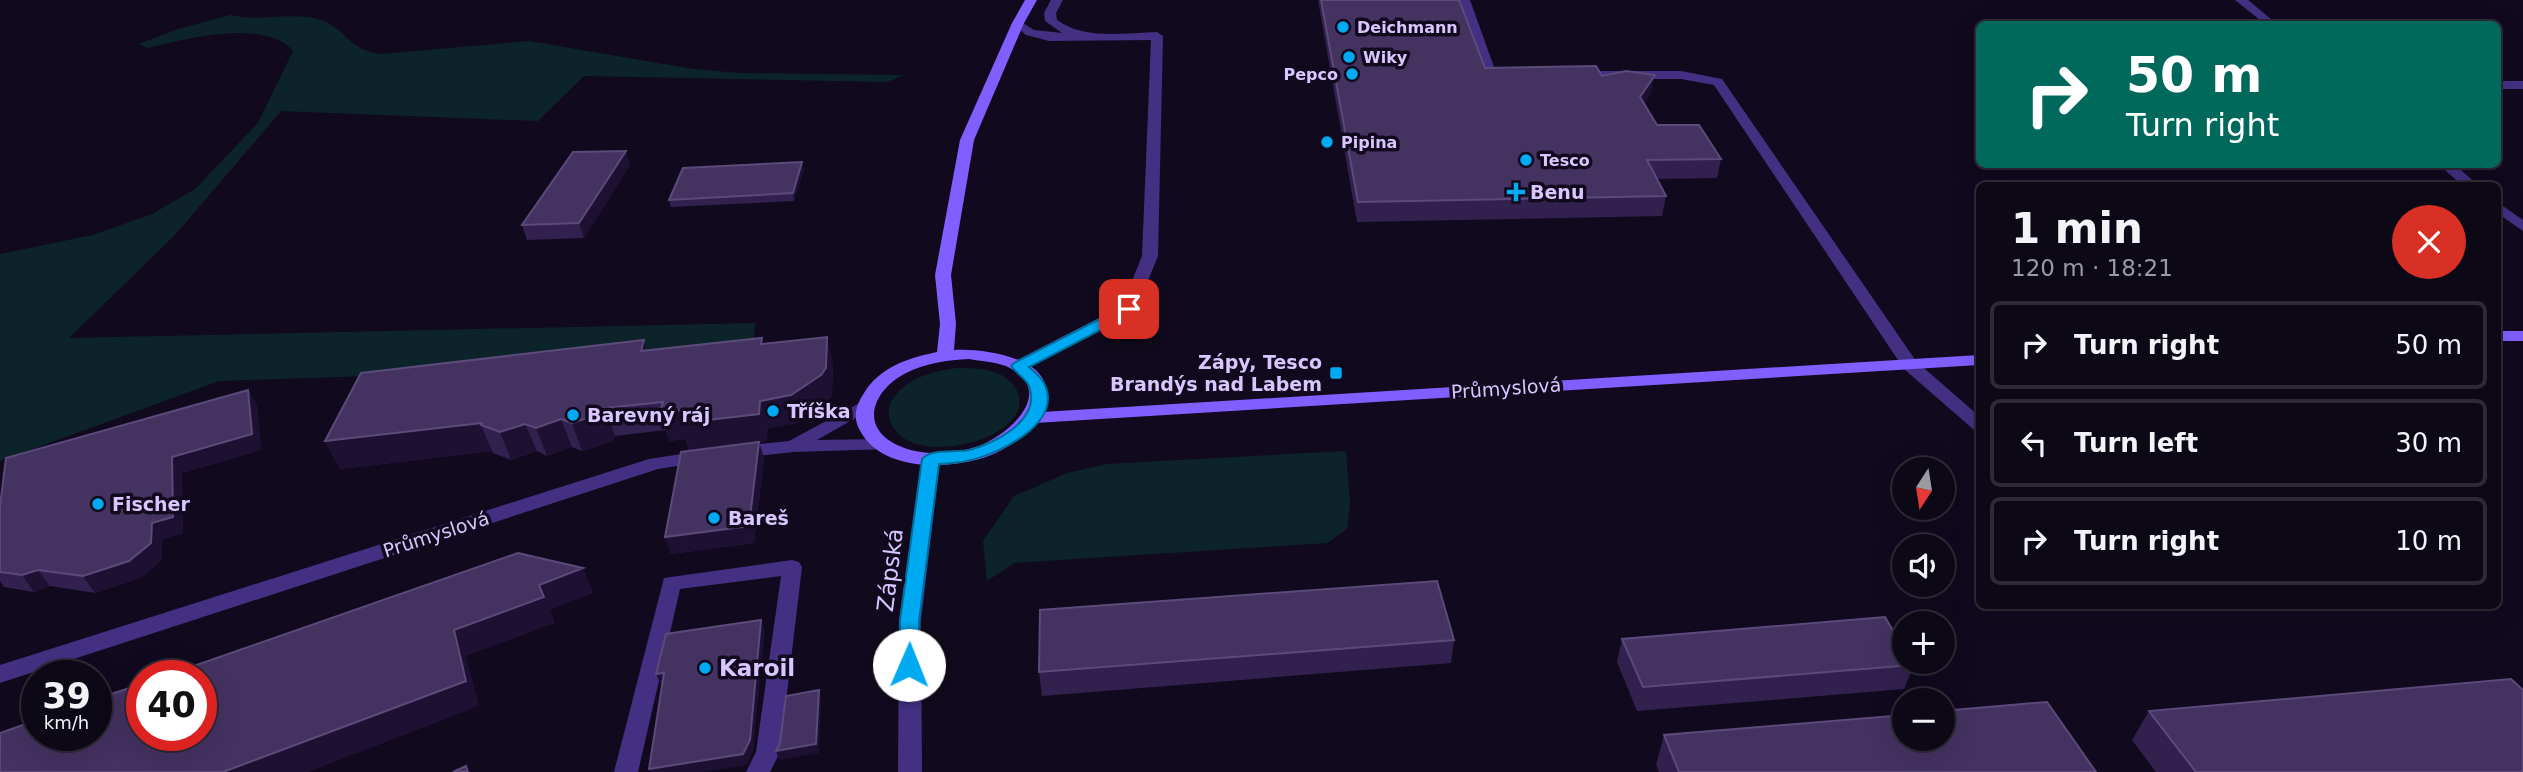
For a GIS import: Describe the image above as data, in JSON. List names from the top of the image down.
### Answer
{
  "streets": {
    "main road": ["Průmyslová"],
    "street": ["Zápská"]
  },
  "crossings": [
    ["Průmyslová", "Zápská"]
  ],
  "places": {
    "other": [
      "Deichmann",
      "Wiky",
      "Pepco",
      "Pipina",
      "Tesco",
      "Tříška",
      "Barevný ráj",
      "Fischer",
      "Bareš",
      "Karoil"
    ],
    "health": ["Benu"],
    "transit": ["Zápy, Tesco Brandýs nad Labem"]
  },
  "north": "bottom",
  "page": {
    "turn": ["50 m", "Turn right"],
    "heading": ["1 min", "120 m · 18:21"],
    "list": [
      {
        "name": "Turn right",
        "value": "50 m"
      },
      {
        "name": "Turn left",
        "value": "30 m"
      },
      {
        "name": "Turn right",
        "value": "10 m"
      }
    ],
    "map_buttons": ["+", "−"],
    "speed": "39 km/h",
    "limit": "40"
  }
}
